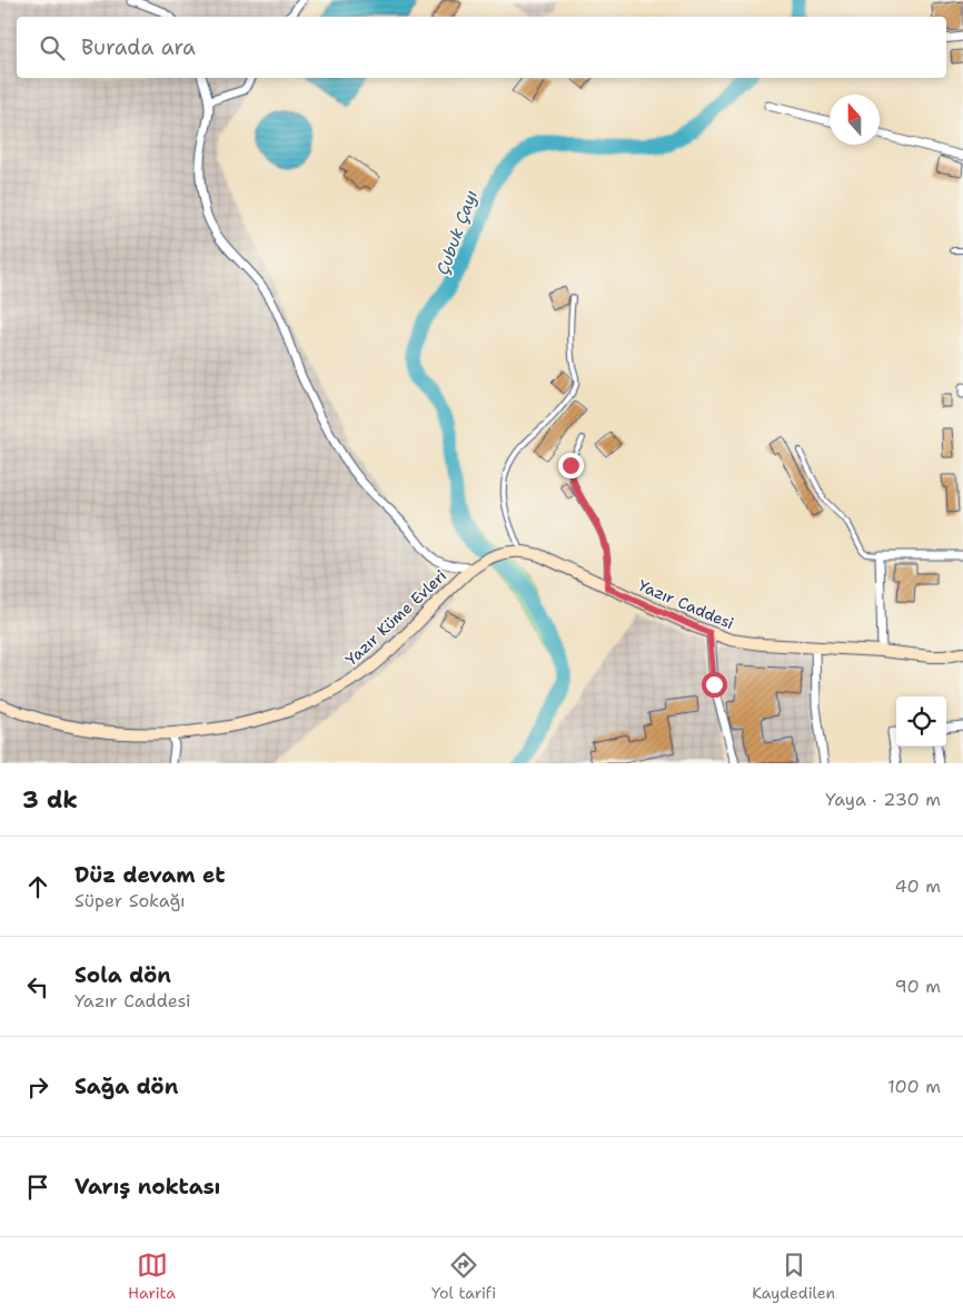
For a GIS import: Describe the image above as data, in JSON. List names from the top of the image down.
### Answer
{
  "streets": {
    "street": ["Yazır Caddesi", "Yazır Küme Evleri"]
  },
  "crossings": [
    ["Yazır Caddesi", "Yazır Küme Evleri"]
  ],
  "water": ["Çubuk Çayı"],
  "north": "top",
  "page": {
    "search": "Burada ara",
    "heading": ["3 dk", "Yaya · 230 m"],
    "list": [
      ["Düz devam et", "Süper Sokağı", "40 m"],
      ["Sola dön", "Yazır Caddesi", "90 m"],
      ["Sağa dön", "100 m"],
      "Varış noktası"
    ],
    "nav": ["Harita", "Yol tarifi", "Kaydedilen"]
  }
}
